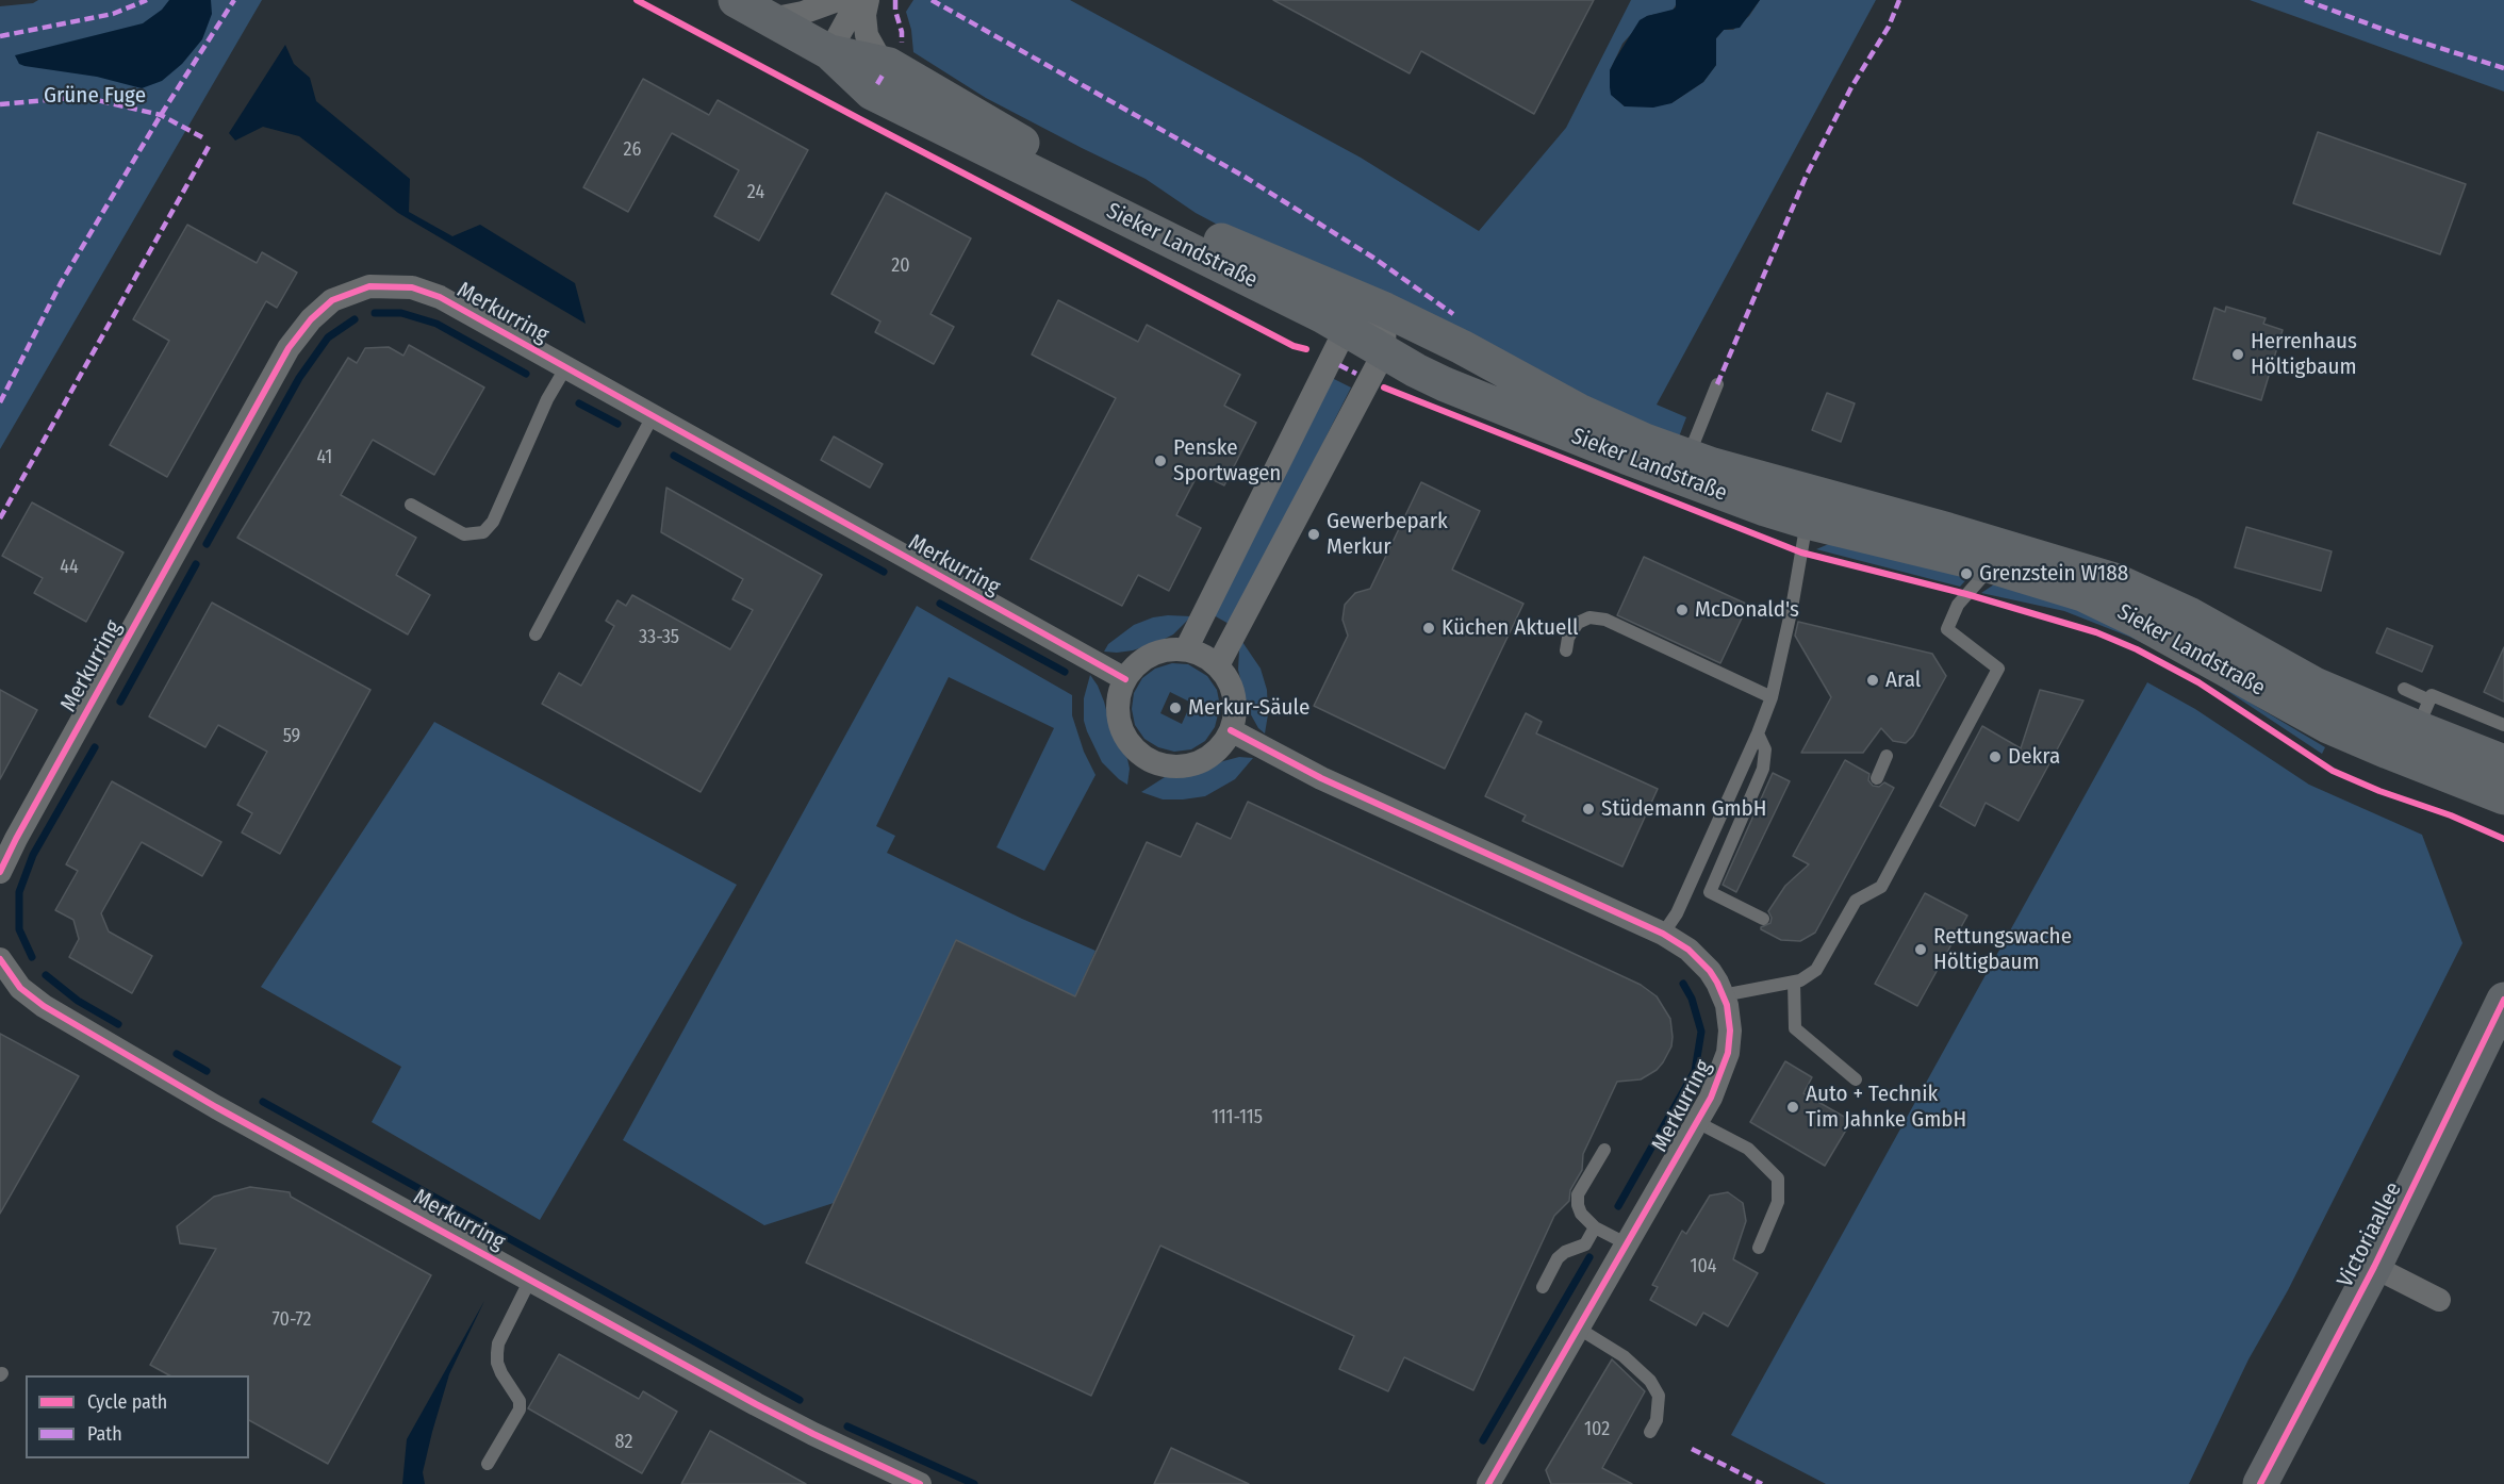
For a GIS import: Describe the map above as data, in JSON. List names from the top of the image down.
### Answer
{
  "streets": {
    "main road": ["Sieker Landstraße", "Victoriaallee"],
    "street": ["Merkurring"]
  },
  "parks": ["Grüne Fuge"],
  "places": [
    "Herrenhaus Höltigbaum",
    "Penske Sportwagen",
    "Gewerbepark Merkur",
    "Grenzstein W188",
    "McDonald's",
    "Küchen Aktuell",
    "Aral",
    "Merkur-Säule",
    "Dekra",
    "Stüdemann GmbH",
    "Rettungswache Höltigbaum",
    "Auto + Technik Tim Jahnke GmbH"
  ],
  "house_numbers": [
    "26",
    "24",
    "20",
    "41",
    "44",
    "33-35",
    "59",
    "111-115",
    "104",
    "70-72",
    "102",
    "82"
  ],
  "legend": ["Cycle path", "Path"]
}
